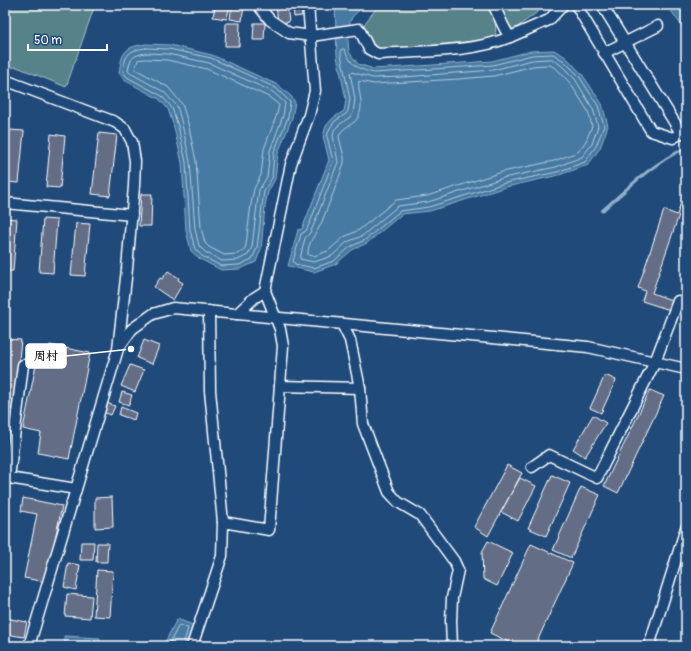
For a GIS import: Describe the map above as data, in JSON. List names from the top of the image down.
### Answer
{
  "places": ["周村"],
  "scale_bar": "50 m"
}
